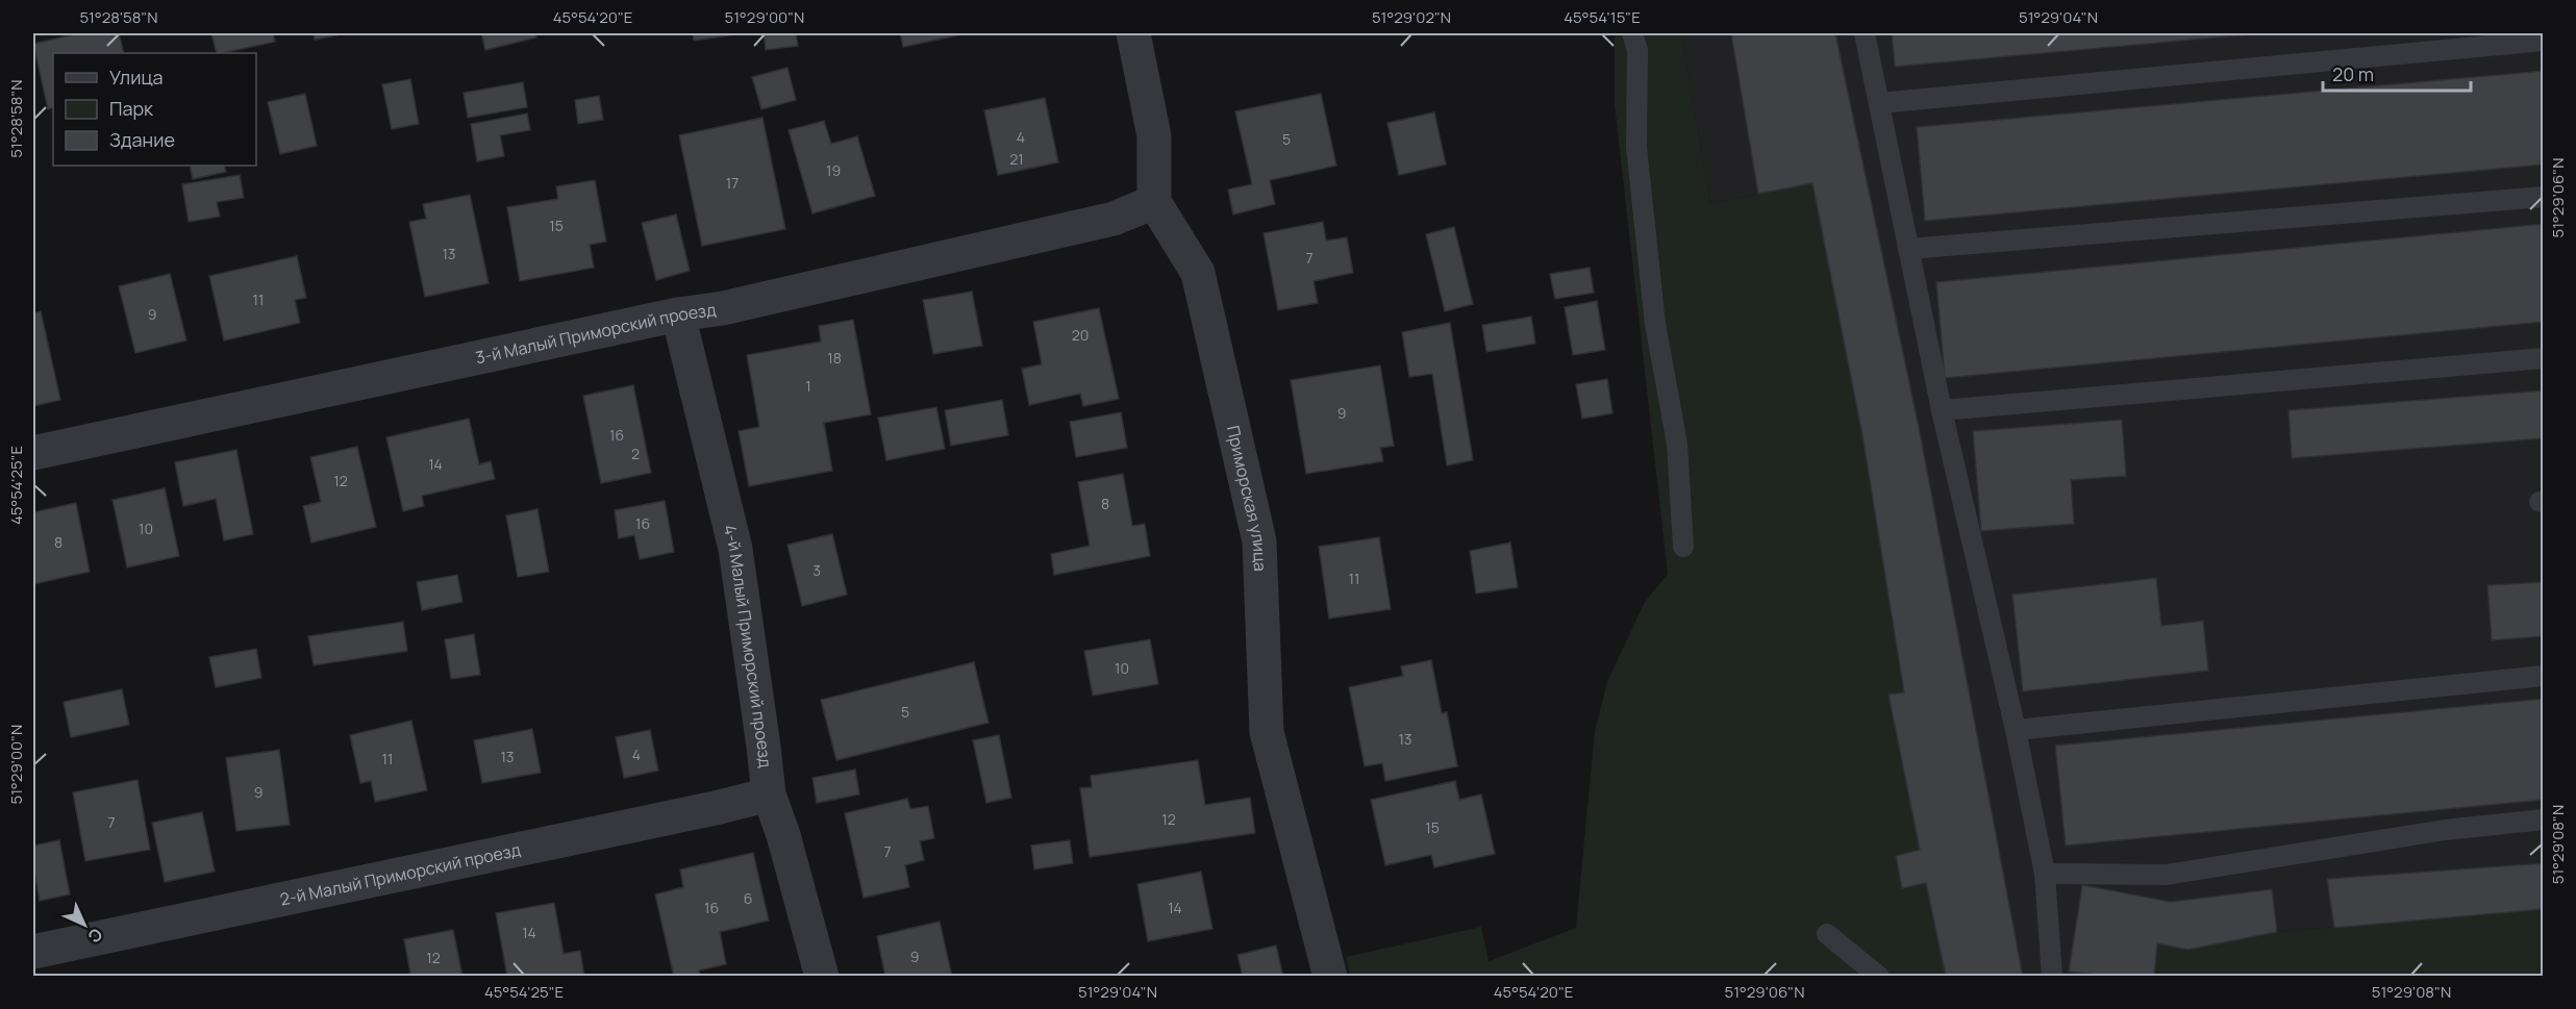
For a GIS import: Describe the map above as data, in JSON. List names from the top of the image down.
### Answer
{
  "streets": {
    "street": [
      "3-й Малый Приморский проезд",
      "Приморская улица",
      "4-й Малый Приморский проезд",
      "2-й Малый Приморский проезд"
    ]
  },
  "crossings": [
    ["3-й Малый Приморский проезд", "Приморская улица"],
    ["3-й Малый Приморский проезд", "4-й Малый Приморский проезд"],
    ["4-й Малый Приморский проезд", "2-й Малый Приморский проезд"]
  ],
  "house_numbers": [
    "4",
    "5",
    "21",
    "19",
    "17",
    "15",
    "13",
    "7",
    "11",
    "9",
    "20",
    "18",
    "1",
    "9",
    "16",
    "2",
    "14",
    "12",
    "8",
    "16",
    "10",
    "8",
    "3",
    "11",
    "10",
    "5",
    "13",
    "4",
    "13",
    "11",
    "9",
    "12",
    "7",
    "15",
    "7",
    "6",
    "16",
    "14",
    "14",
    "9",
    "12"
  ],
  "legend": ["Улица", "Парк", "Здание"],
  "scale_bar": "20 m",
  "north": "bottom right",
  "coordinates": [
    "51°28'58\"N",
    "45°54'20\"E",
    "51°29'00\"N",
    "51°29'02\"N",
    "45°54'15\"E",
    "51°29'04\"N",
    "51°29'06\"N",
    "45°54'25\"E",
    "51°29'08\"N"
  ]
}
